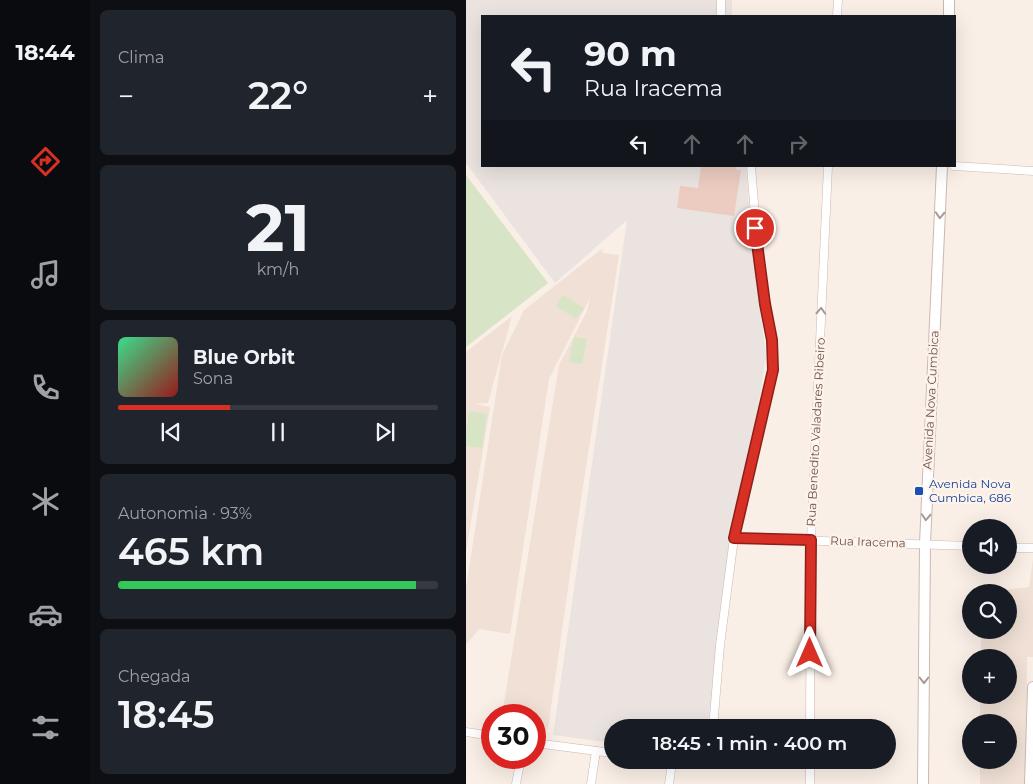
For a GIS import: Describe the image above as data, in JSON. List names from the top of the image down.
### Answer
{
  "streets": {
    "street": ["Avenida Nova Cumbica", "Rua Benedito Valadares Ribeiro", "Rua Iracema"]
  },
  "crossings": [
    ["Avenida Nova Cumbica", "Rua Iracema"],
    ["Rua Benedito Valadares Ribeiro", "Rua Iracema"]
  ],
  "one_way": ["Avenida Nova Cumbica"],
  "places": {
    "transit": ["Avenida Nova Cumbica, 686"]
  },
  "page": {
    "tabs": "18:44",
    "tile": [
      "Clima",
      ["21", "km/h"],
      ["Autonomia · 93%", "465 km"],
      ["Chegada", "18:45"]
    ],
    "turn": ["90 m", "Rua Iracema"],
    "heat": ["−", "22°", "+"],
    "song": ["Blue Orbit", "Sona"],
    "map_buttons": ["+", "−"],
    "limit": "30",
    "trip": "18:45 · 1 min · 400 m"
  }
}
